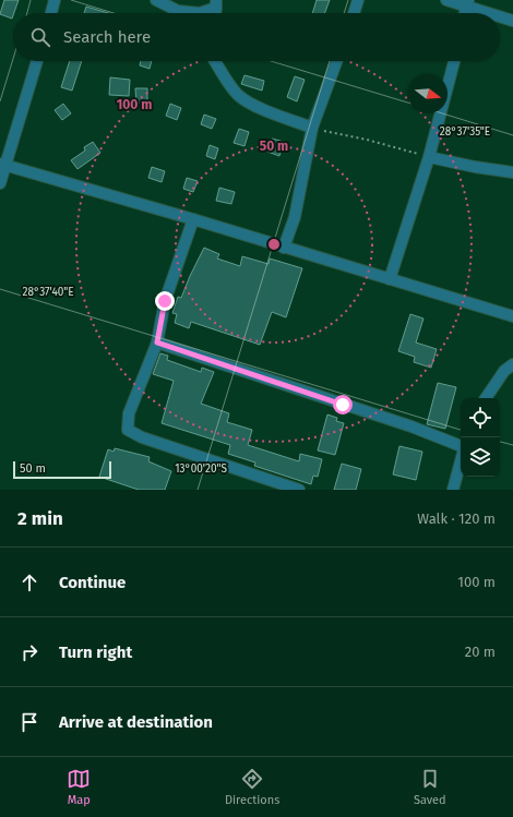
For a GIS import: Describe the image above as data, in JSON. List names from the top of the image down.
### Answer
{
  "scale_bar": "50 m",
  "north": "right",
  "page": {
    "search": "Search here",
    "scale": "50 m",
    "heading": ["2 min", "Walk · 120 m"],
    "list": [
      ["Continue", "100 m"],
      ["Turn right", "20 m"],
      "Arrive at destination"
    ],
    "nav": ["Map", "Directions", "Saved"]
  },
  "coordinates": ["28°37'35\"E", "28°37'40\"E", "13°00'20\"S"],
  "rings": ["100 m", "50 m"]
}
